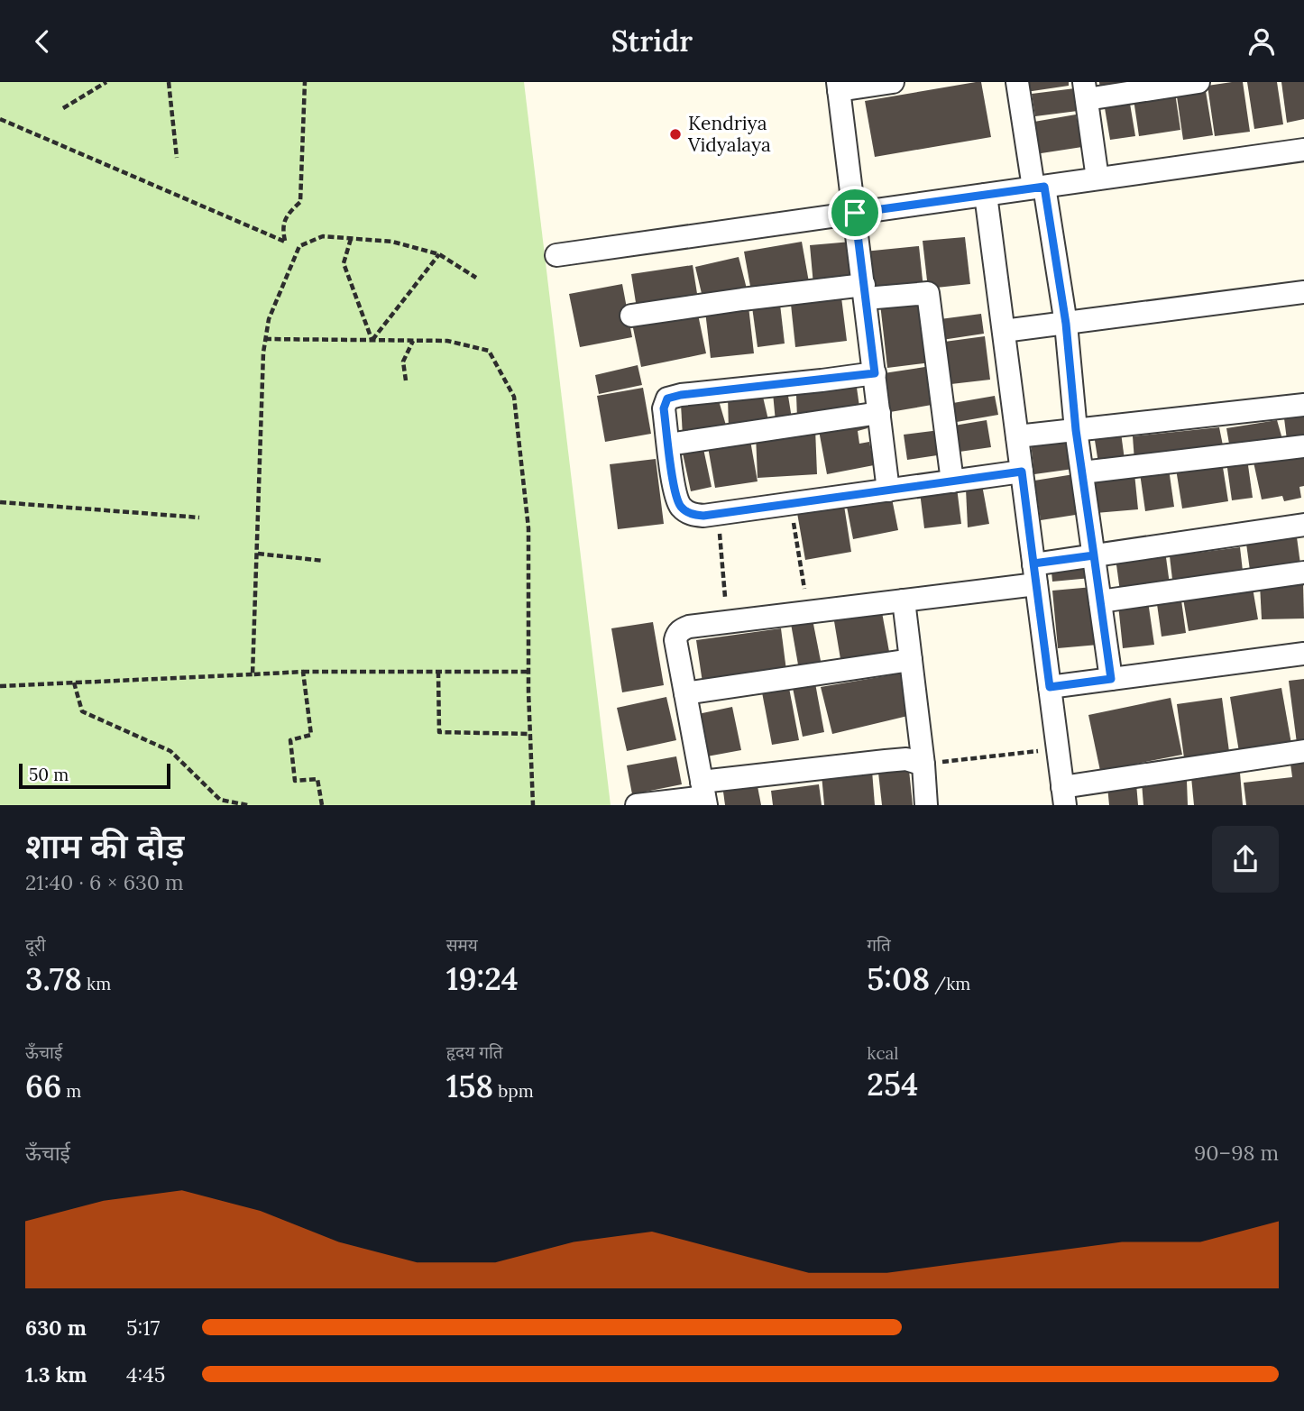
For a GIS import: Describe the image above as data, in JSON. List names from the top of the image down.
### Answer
{
  "places": ["Kendriya Vidyalaya"],
  "scale_bar": "50 m",
  "page": {
    "header": "Stridr",
    "scale": "50 m",
    "heading": ["शाम की दौड़", "21:40 · 6 × 630 m"],
    "stats": [
      ["दूरी", "3.78 km"],
      ["समय", "19:24"],
      ["गति", "5:08 /km"],
      ["ऊँचाई", "66 m"],
      ["हृदय गति", "158 bpm"],
      ["kcal", "254"]
    ],
    "chart": ["ऊँचाई", "90–98 m"],
    "list": [
      {
        "name": "630 m",
        "note": "5:17"
      },
      {
        "name": "1.3 km",
        "note": "4:45"
      }
    ]
  }
}
